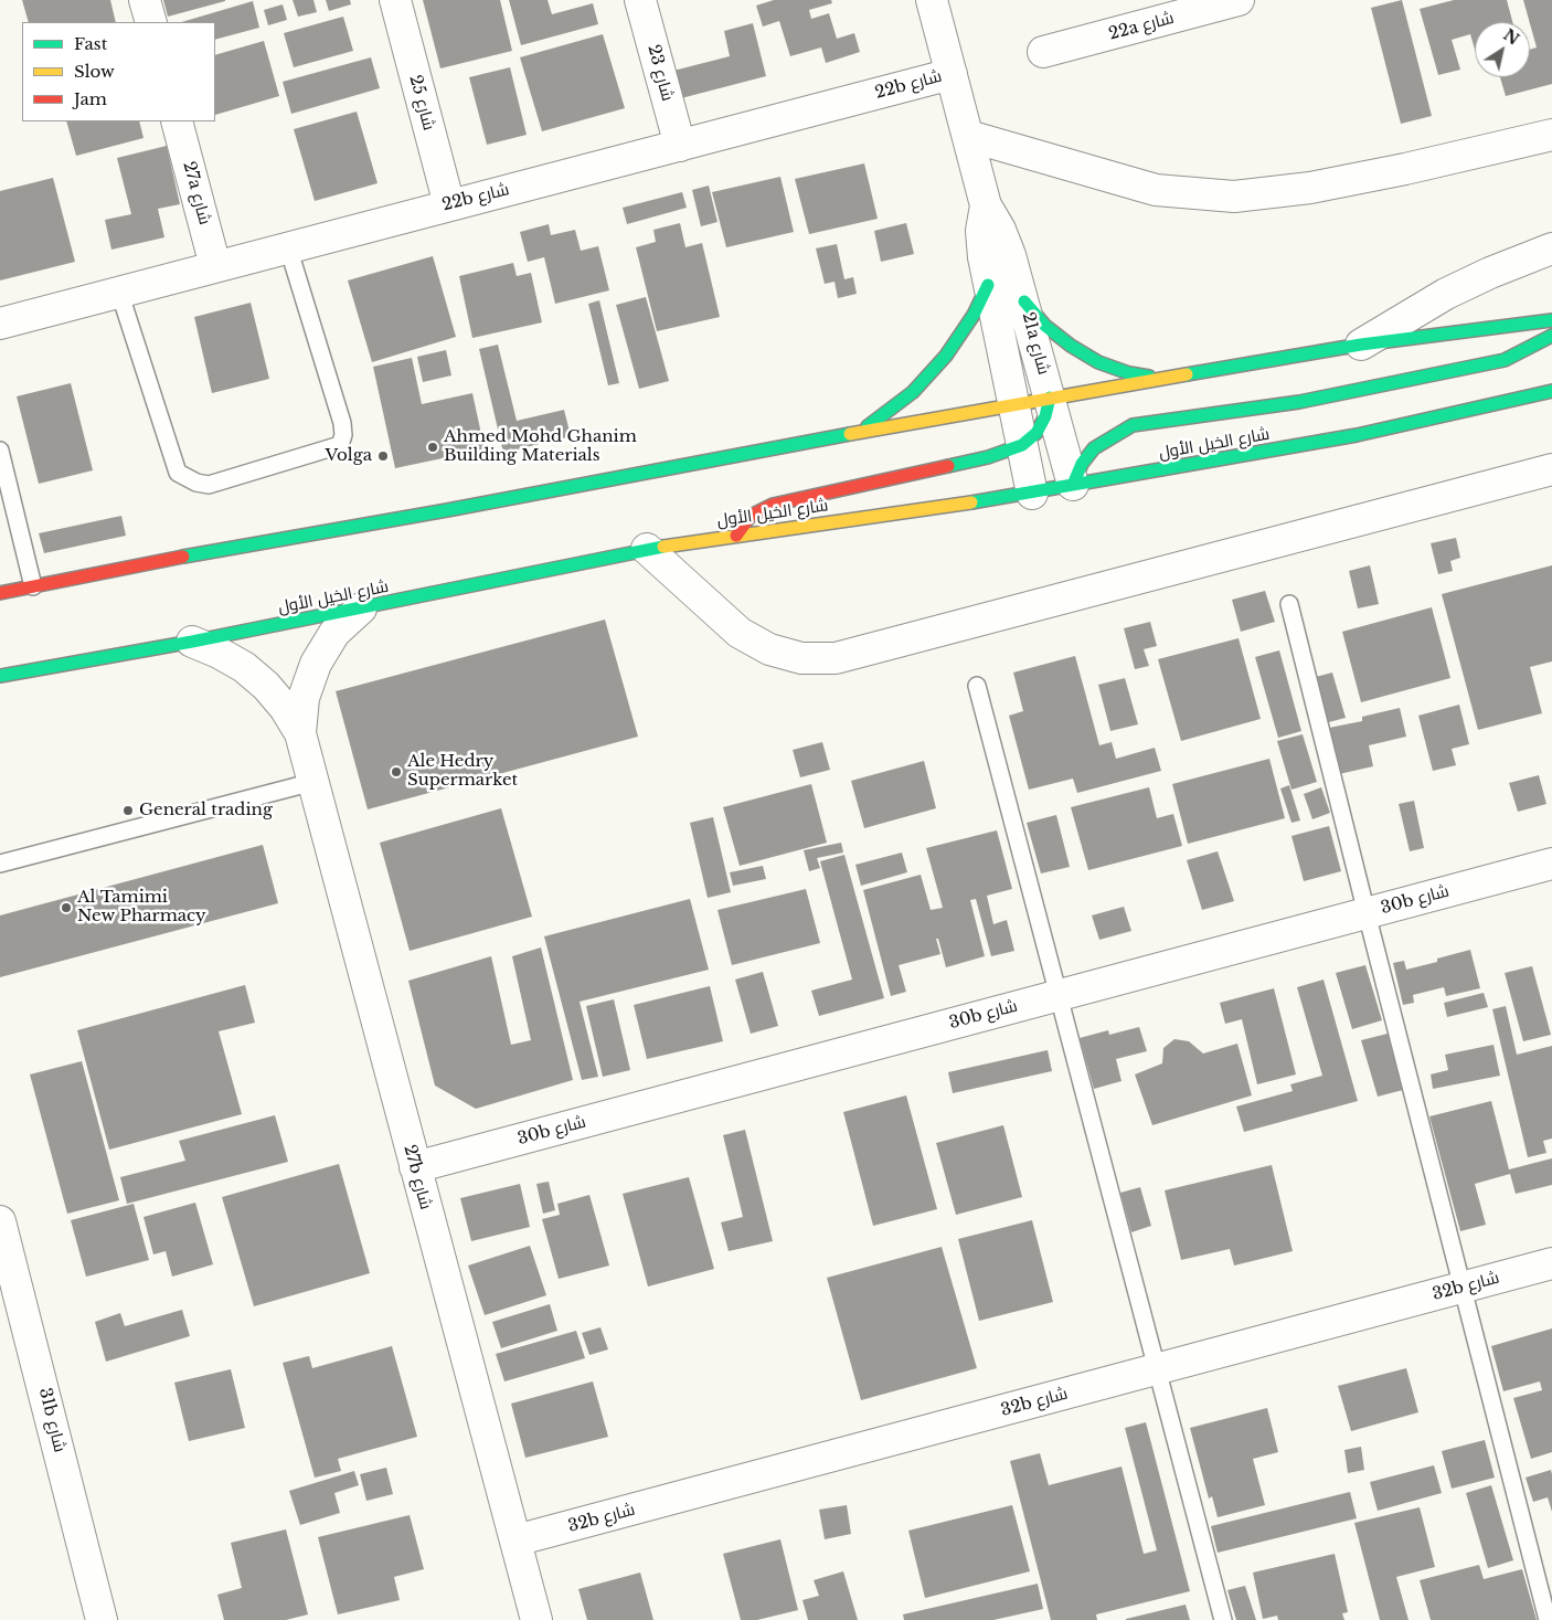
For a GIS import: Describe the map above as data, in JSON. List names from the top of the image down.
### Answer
{
  "streets": {
    "main road": ["شارع الخيل الأول"],
    "street": [
      "22a شارع",
      "شارع 23",
      "22b شارع",
      "شارع 25",
      "27a شارع",
      "21a شارع",
      "30b شارع",
      "27b شارع",
      "32b شارع",
      "31b شارع"
    ]
  },
  "crossings": [
    ["شارع 23", "22b شارع"],
    ["22b شارع", "شارع 25"],
    ["22b شارع", "27a شارع"],
    ["22b شارع", "21a شارع"],
    ["21a شارع", "شارع الخيل الأول"],
    ["شارع الخيل الأول", "27b شارع"],
    ["30b شارع", "27b شارع"],
    ["27b شارع", "32b شارع"]
  ],
  "places": [
    "Ahmed Mohd Ghanim Building Materials",
    "Volga",
    "Ale Hedry Supermarket",
    "General trading",
    "Al Tamimi New Pharmacy"
  ],
  "legend": ["Fast", "Slow", "Jam"],
  "north": "top right"
}
